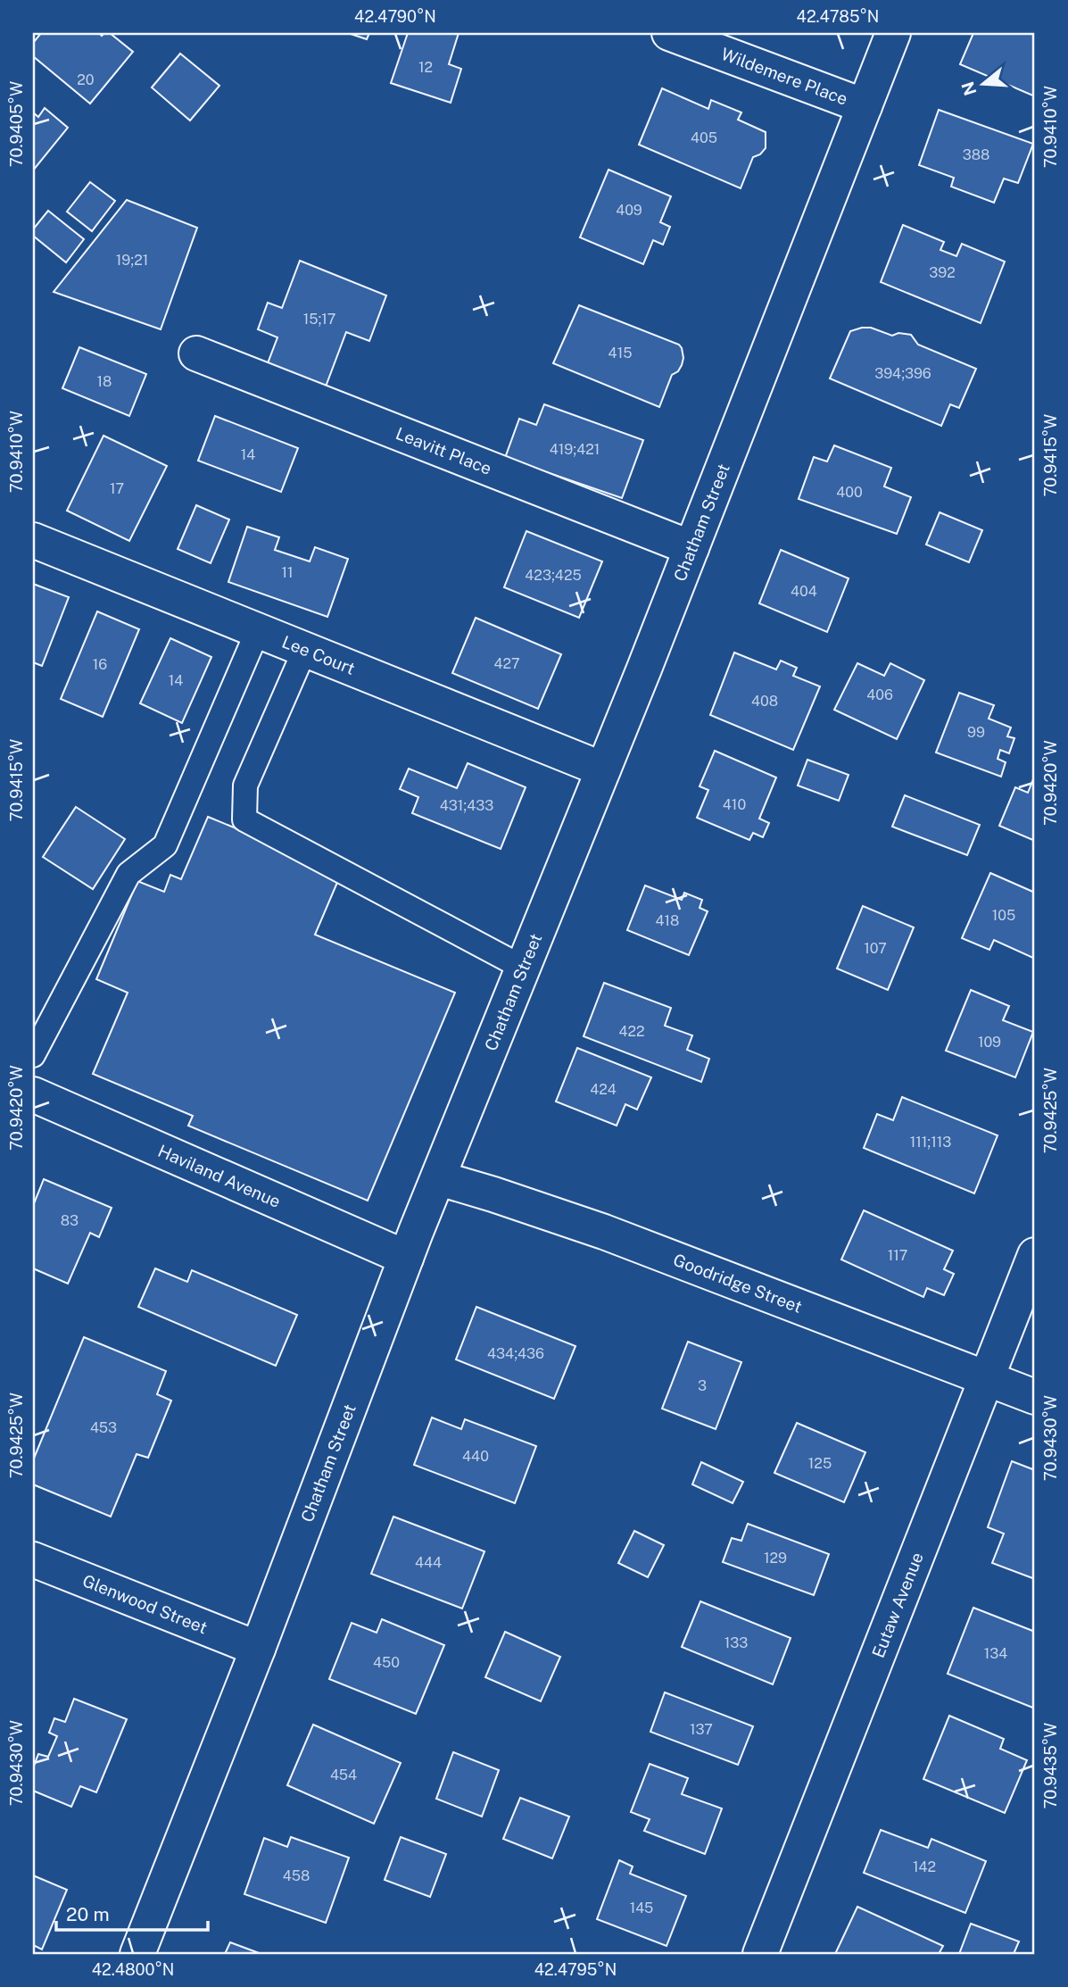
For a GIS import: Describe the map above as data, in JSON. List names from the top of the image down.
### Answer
{
  "streets": {
    "street": [
      "Wildemere Place",
      "Leavitt Place",
      "Chatham Street",
      "Lee Court",
      "Haviland Avenue",
      "Goodridge Street",
      "Glenwood Street",
      "Eutaw Avenue"
    ]
  },
  "crossings": [
    ["Wildemere Place", "Chatham Street"],
    ["Leavitt Place", "Chatham Street"],
    ["Chatham Street", "Lee Court"],
    ["Chatham Street", "Haviland Avenue"],
    ["Chatham Street", "Goodridge Street"],
    ["Chatham Street", "Glenwood Street"],
    ["Goodridge Street", "Eutaw Avenue"]
  ],
  "house_numbers": [
    "12",
    "20",
    "405",
    "388",
    "409",
    "19;21",
    "392",
    "15;17",
    "415",
    "394;396",
    "18",
    "419;421",
    "14",
    "17",
    "400",
    "11",
    "423;425",
    "404",
    "427",
    "16",
    "14",
    "406",
    "408",
    "99",
    "410",
    "431;433",
    "105",
    "418",
    "107",
    "422",
    "109",
    "424",
    "111;113",
    "83",
    "117",
    "434;436",
    "3",
    "453",
    "440",
    "125",
    "129",
    "444",
    "133",
    "134",
    "450",
    "137",
    "454",
    "142",
    "458",
    "145"
  ],
  "scale_bar": "20 m",
  "north": "left",
  "coordinates": [
    "42.4790°N",
    "42.4785°N",
    "70.9405°W",
    "70.9410°W",
    "70.9415°W",
    "70.9420°W",
    "70.9425°W",
    "70.9430°W",
    "70.9435°W",
    "42.4800°N",
    "42.4795°N"
  ]
}
